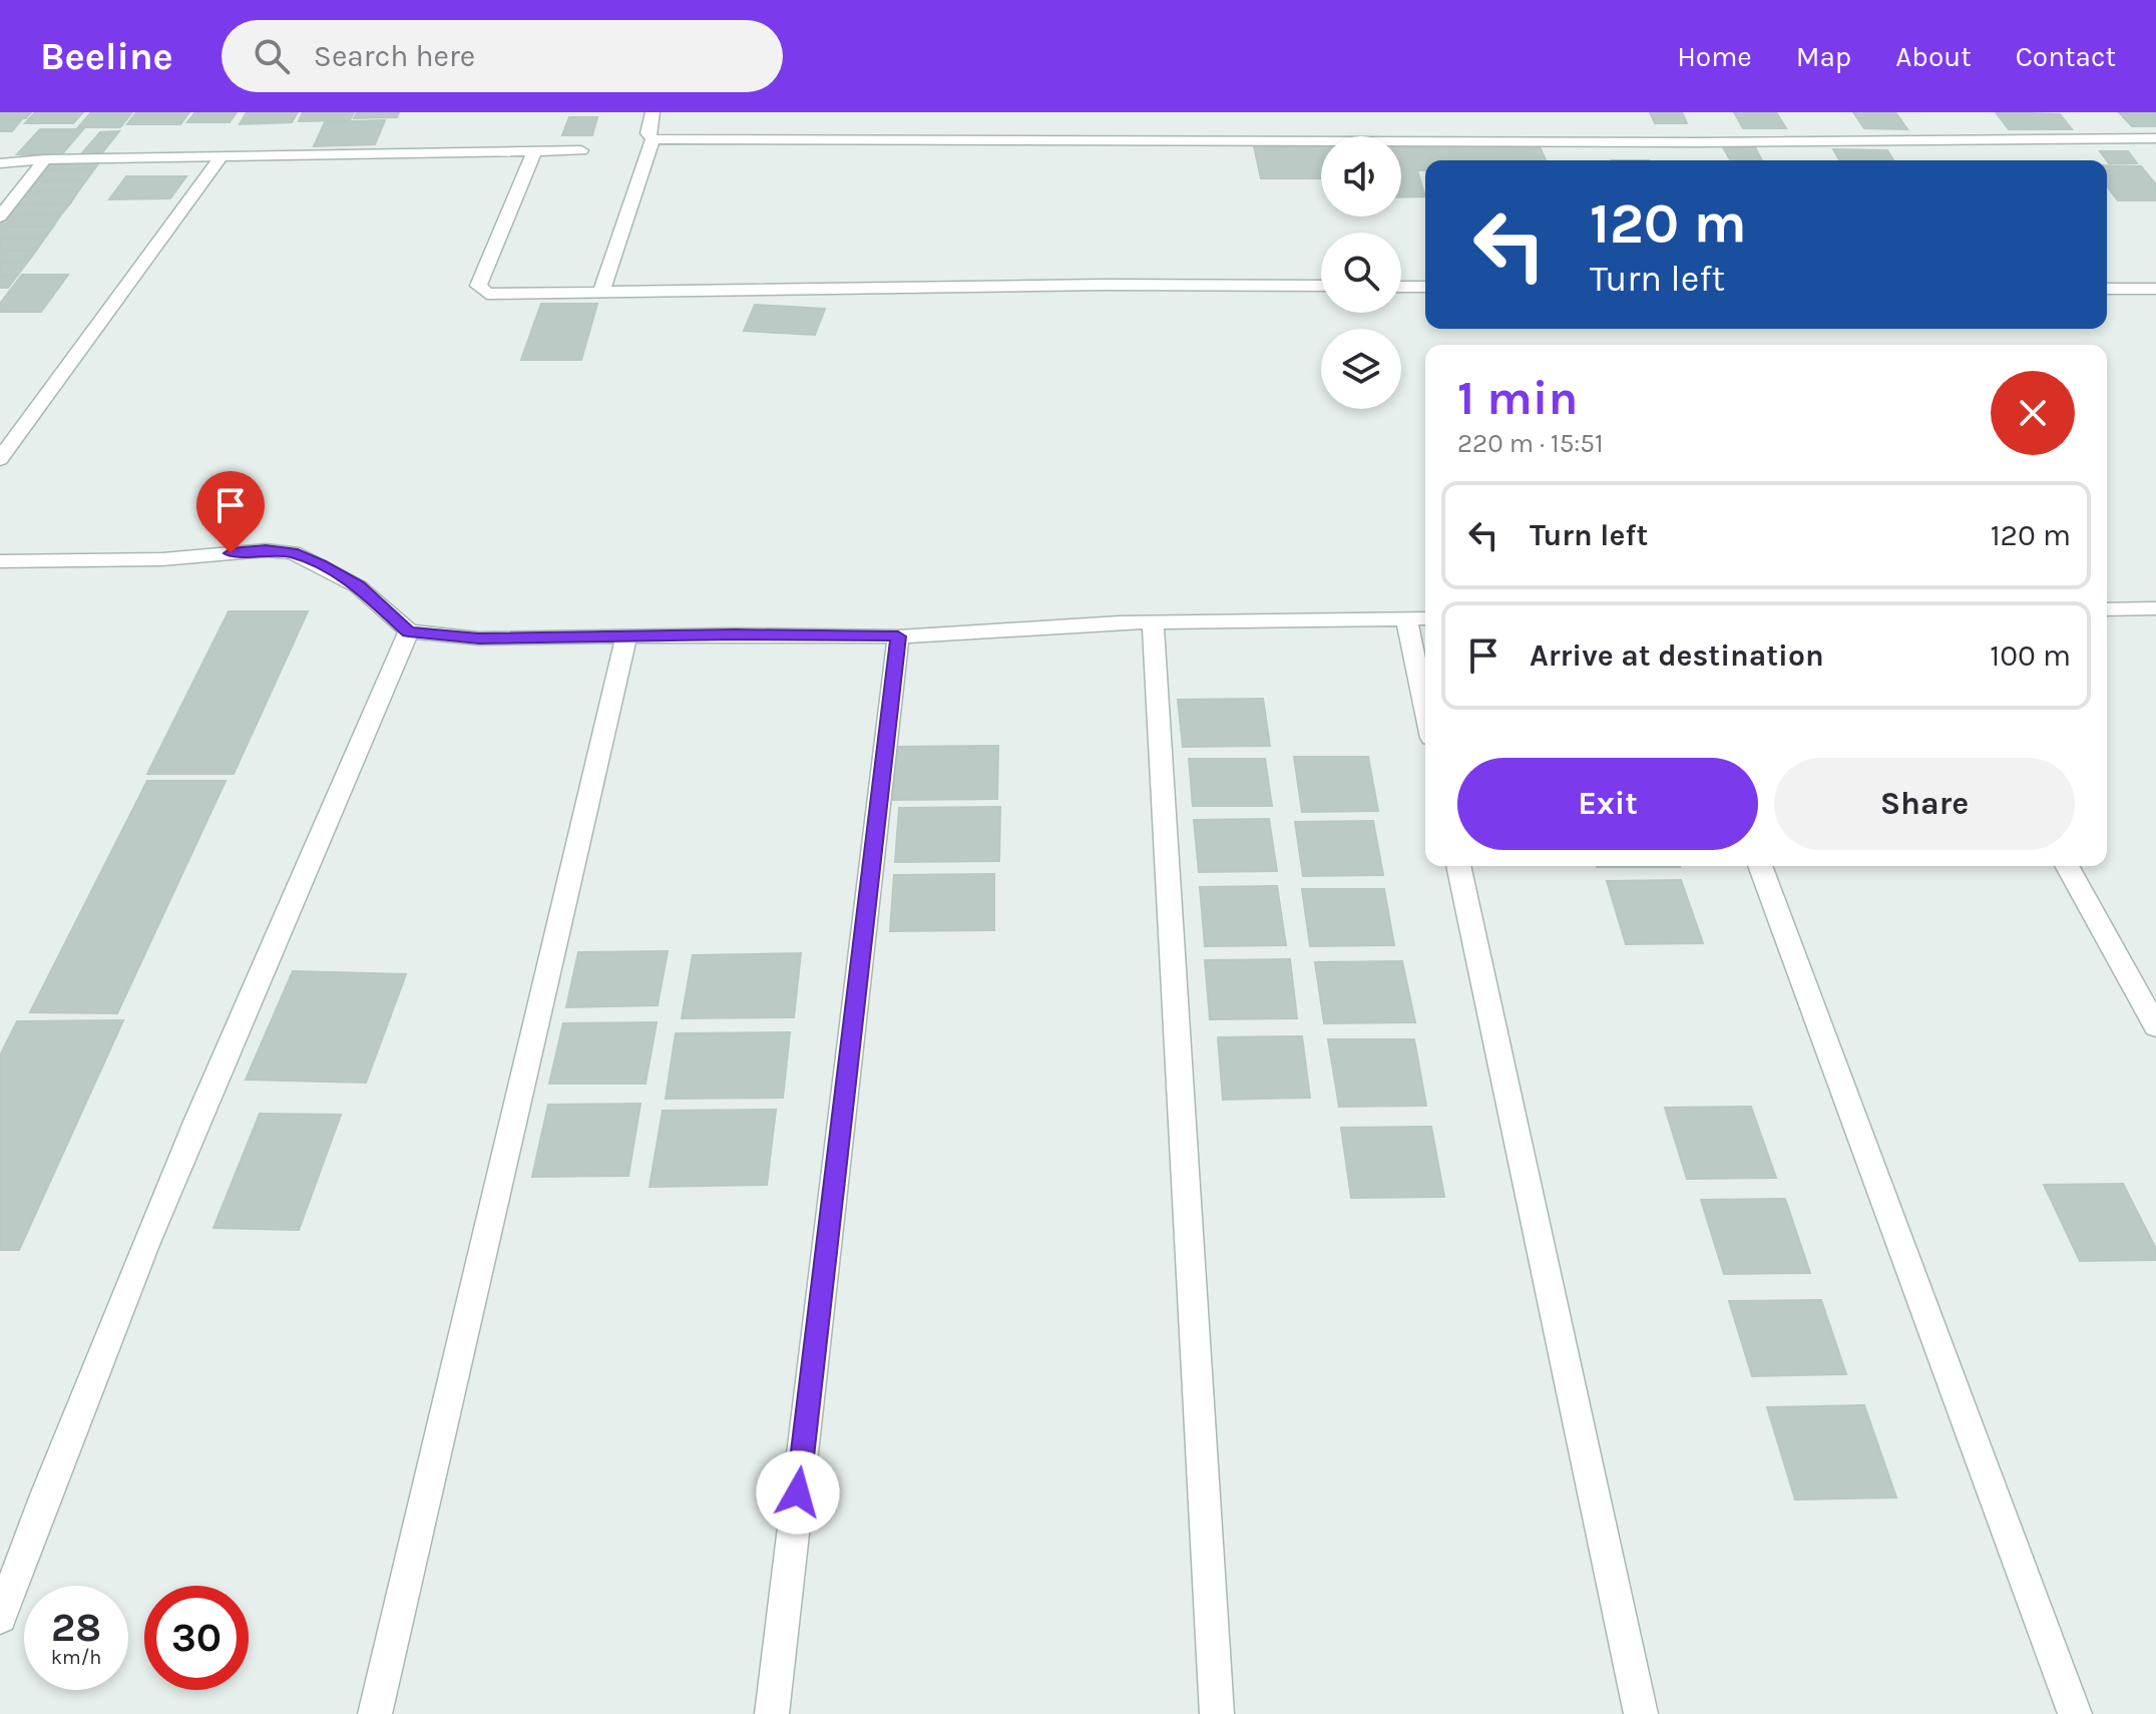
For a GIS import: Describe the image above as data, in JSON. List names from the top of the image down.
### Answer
{
  "page": {
    "header": "Beeline",
    "search": "Search here",
    "nav": [
      "Home",
      "Map",
      "About",
      "Contact"
    ],
    "turn": ["120 m", "Turn left"],
    "heading": ["1 min", "220 m · 15:51"],
    "list": [
      {
        "name": "Turn left",
        "value": "120 m"
      },
      {
        "name": "Arrive at destination",
        "value": "100 m"
      }
    ],
    "buttons": ["Exit", "Share"],
    "speed": "28 km/h",
    "limit": "30"
  }
}
